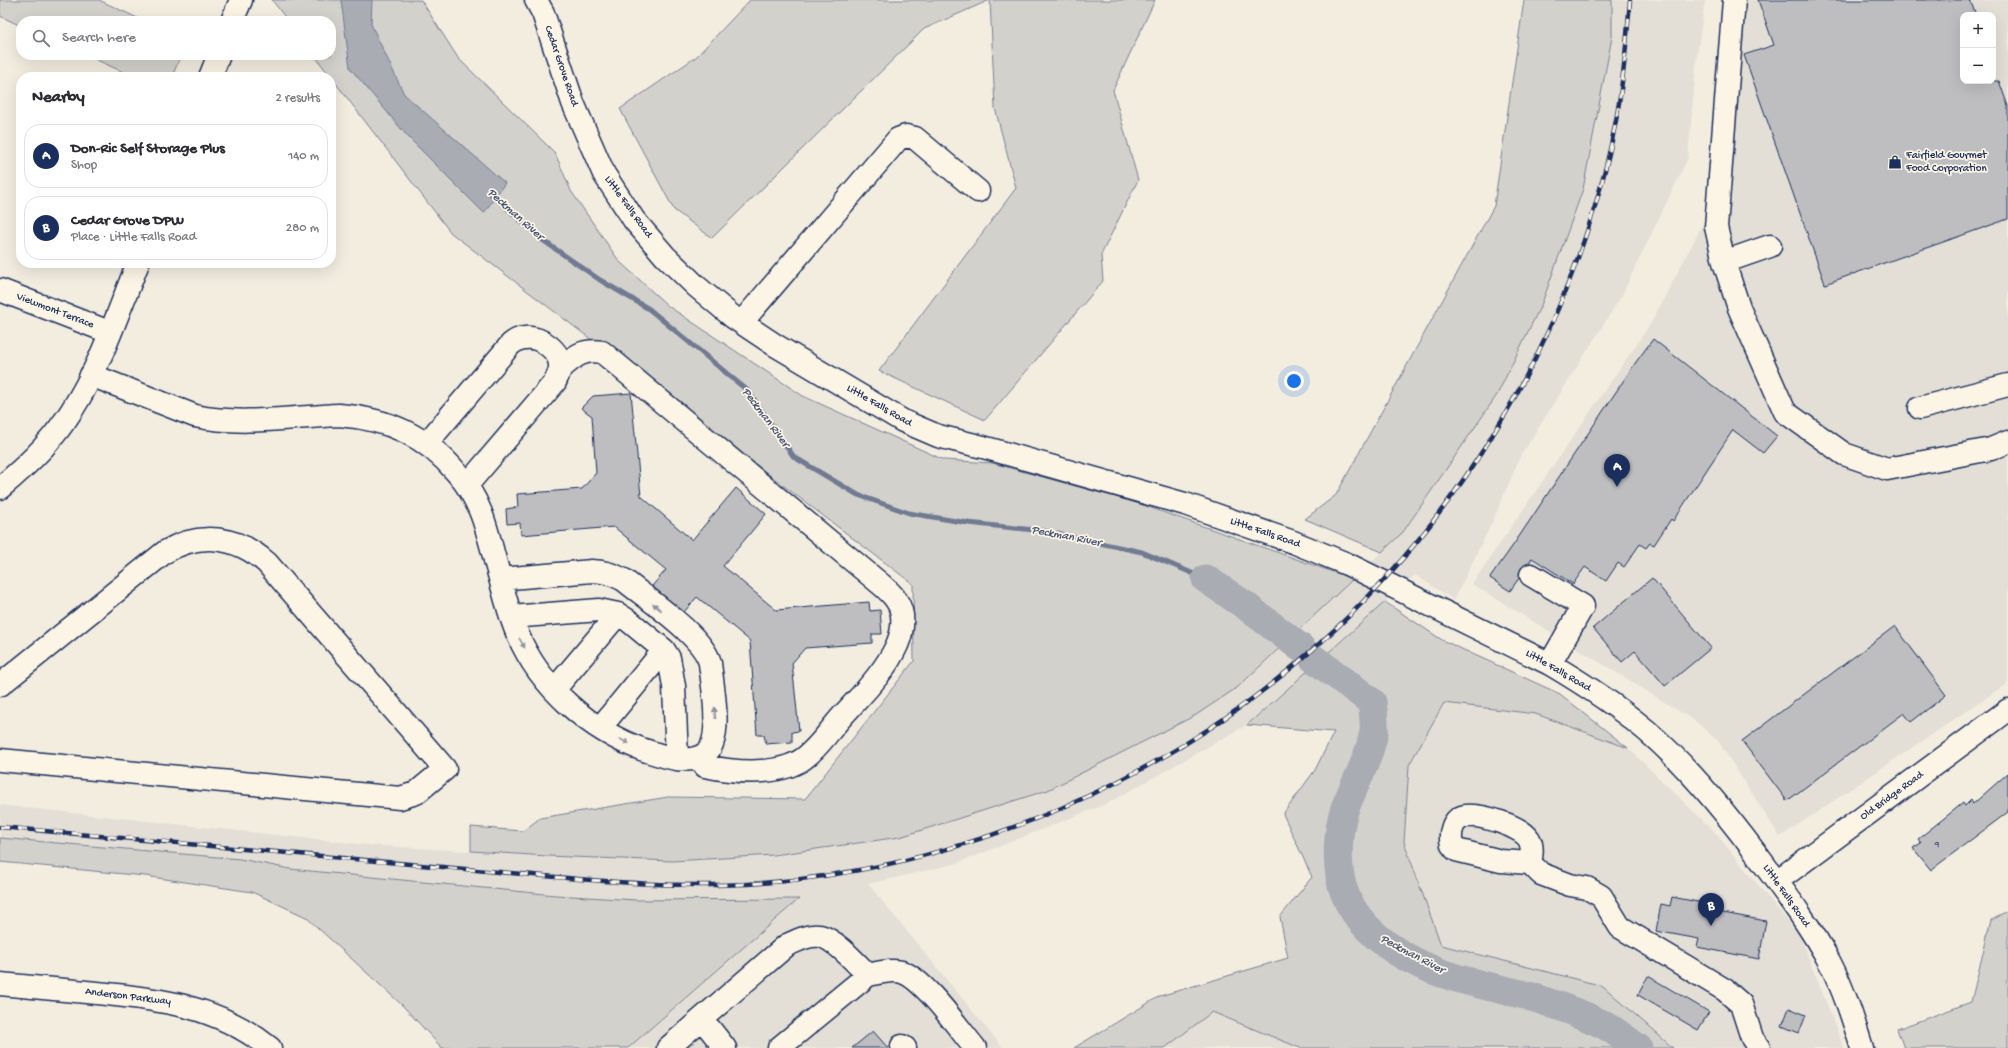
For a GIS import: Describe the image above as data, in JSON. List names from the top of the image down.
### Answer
{
  "streets": {
    "street": [
      "Cedar Grove Road",
      "Little Falls Road",
      "Viewmont Terrace",
      "Old Bridge Road",
      "Anderson Parkway"
    ]
  },
  "crossings": [
    ["Cedar Grove Road", "Little Falls Road"],
    ["Little Falls Road", "Old Bridge Road"]
  ],
  "water": ["Peckman River"],
  "places": {
    "shop": ["Fairfield Gourmet Food Corporation"]
  },
  "house_numbers": ["9"],
  "page": {
    "map_buttons": ["+", "−"],
    "search": "Search here",
    "heading": ["Nearby", "2 results"],
    "list": [
      {
        "mark": "A",
        "name": "Don-Ric Self Storage Plus",
        "note": "Shop",
        "value": "140 m"
      },
      {
        "mark": "B",
        "name": "Cedar Grove DPW",
        "note": "Place · Little Falls Road",
        "value": "280 m"
      }
    ],
    "pins": ["A", "B"]
  }
}
